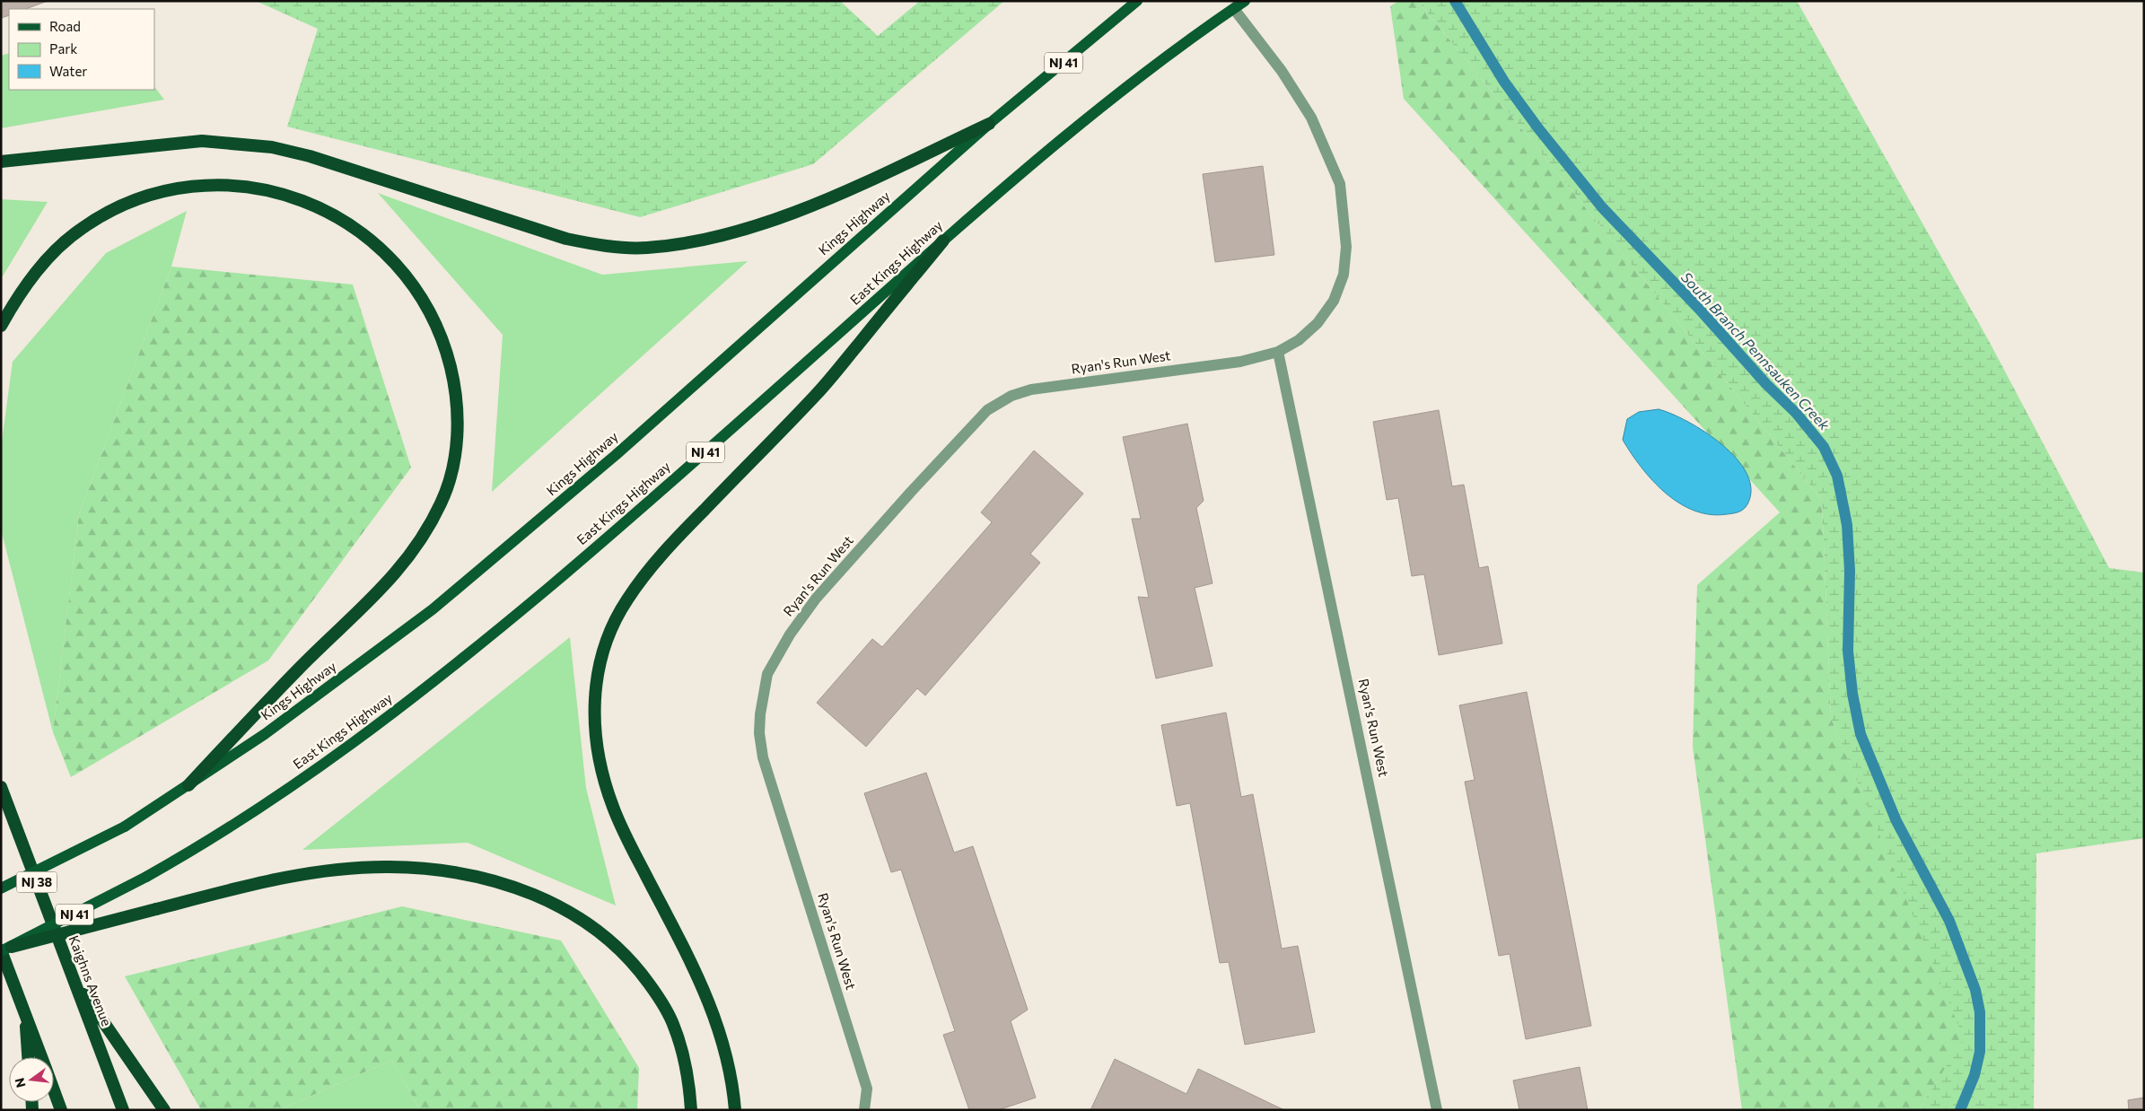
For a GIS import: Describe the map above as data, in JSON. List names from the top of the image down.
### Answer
{
  "streets": {
    "highway": ["NJ 38", "Kaighns Avenue"],
    "main road": ["NJ 41", "Kings Highway", "East Kings Highway"],
    "lane": ["Ryan's Run West"]
  },
  "crossings": [
    ["East Kings Highway", "Ryan's Run West"]
  ],
  "water": ["South Branch Pennsauken Creek"],
  "legend": ["Road", "Park", "Water"],
  "north": "left"
}
